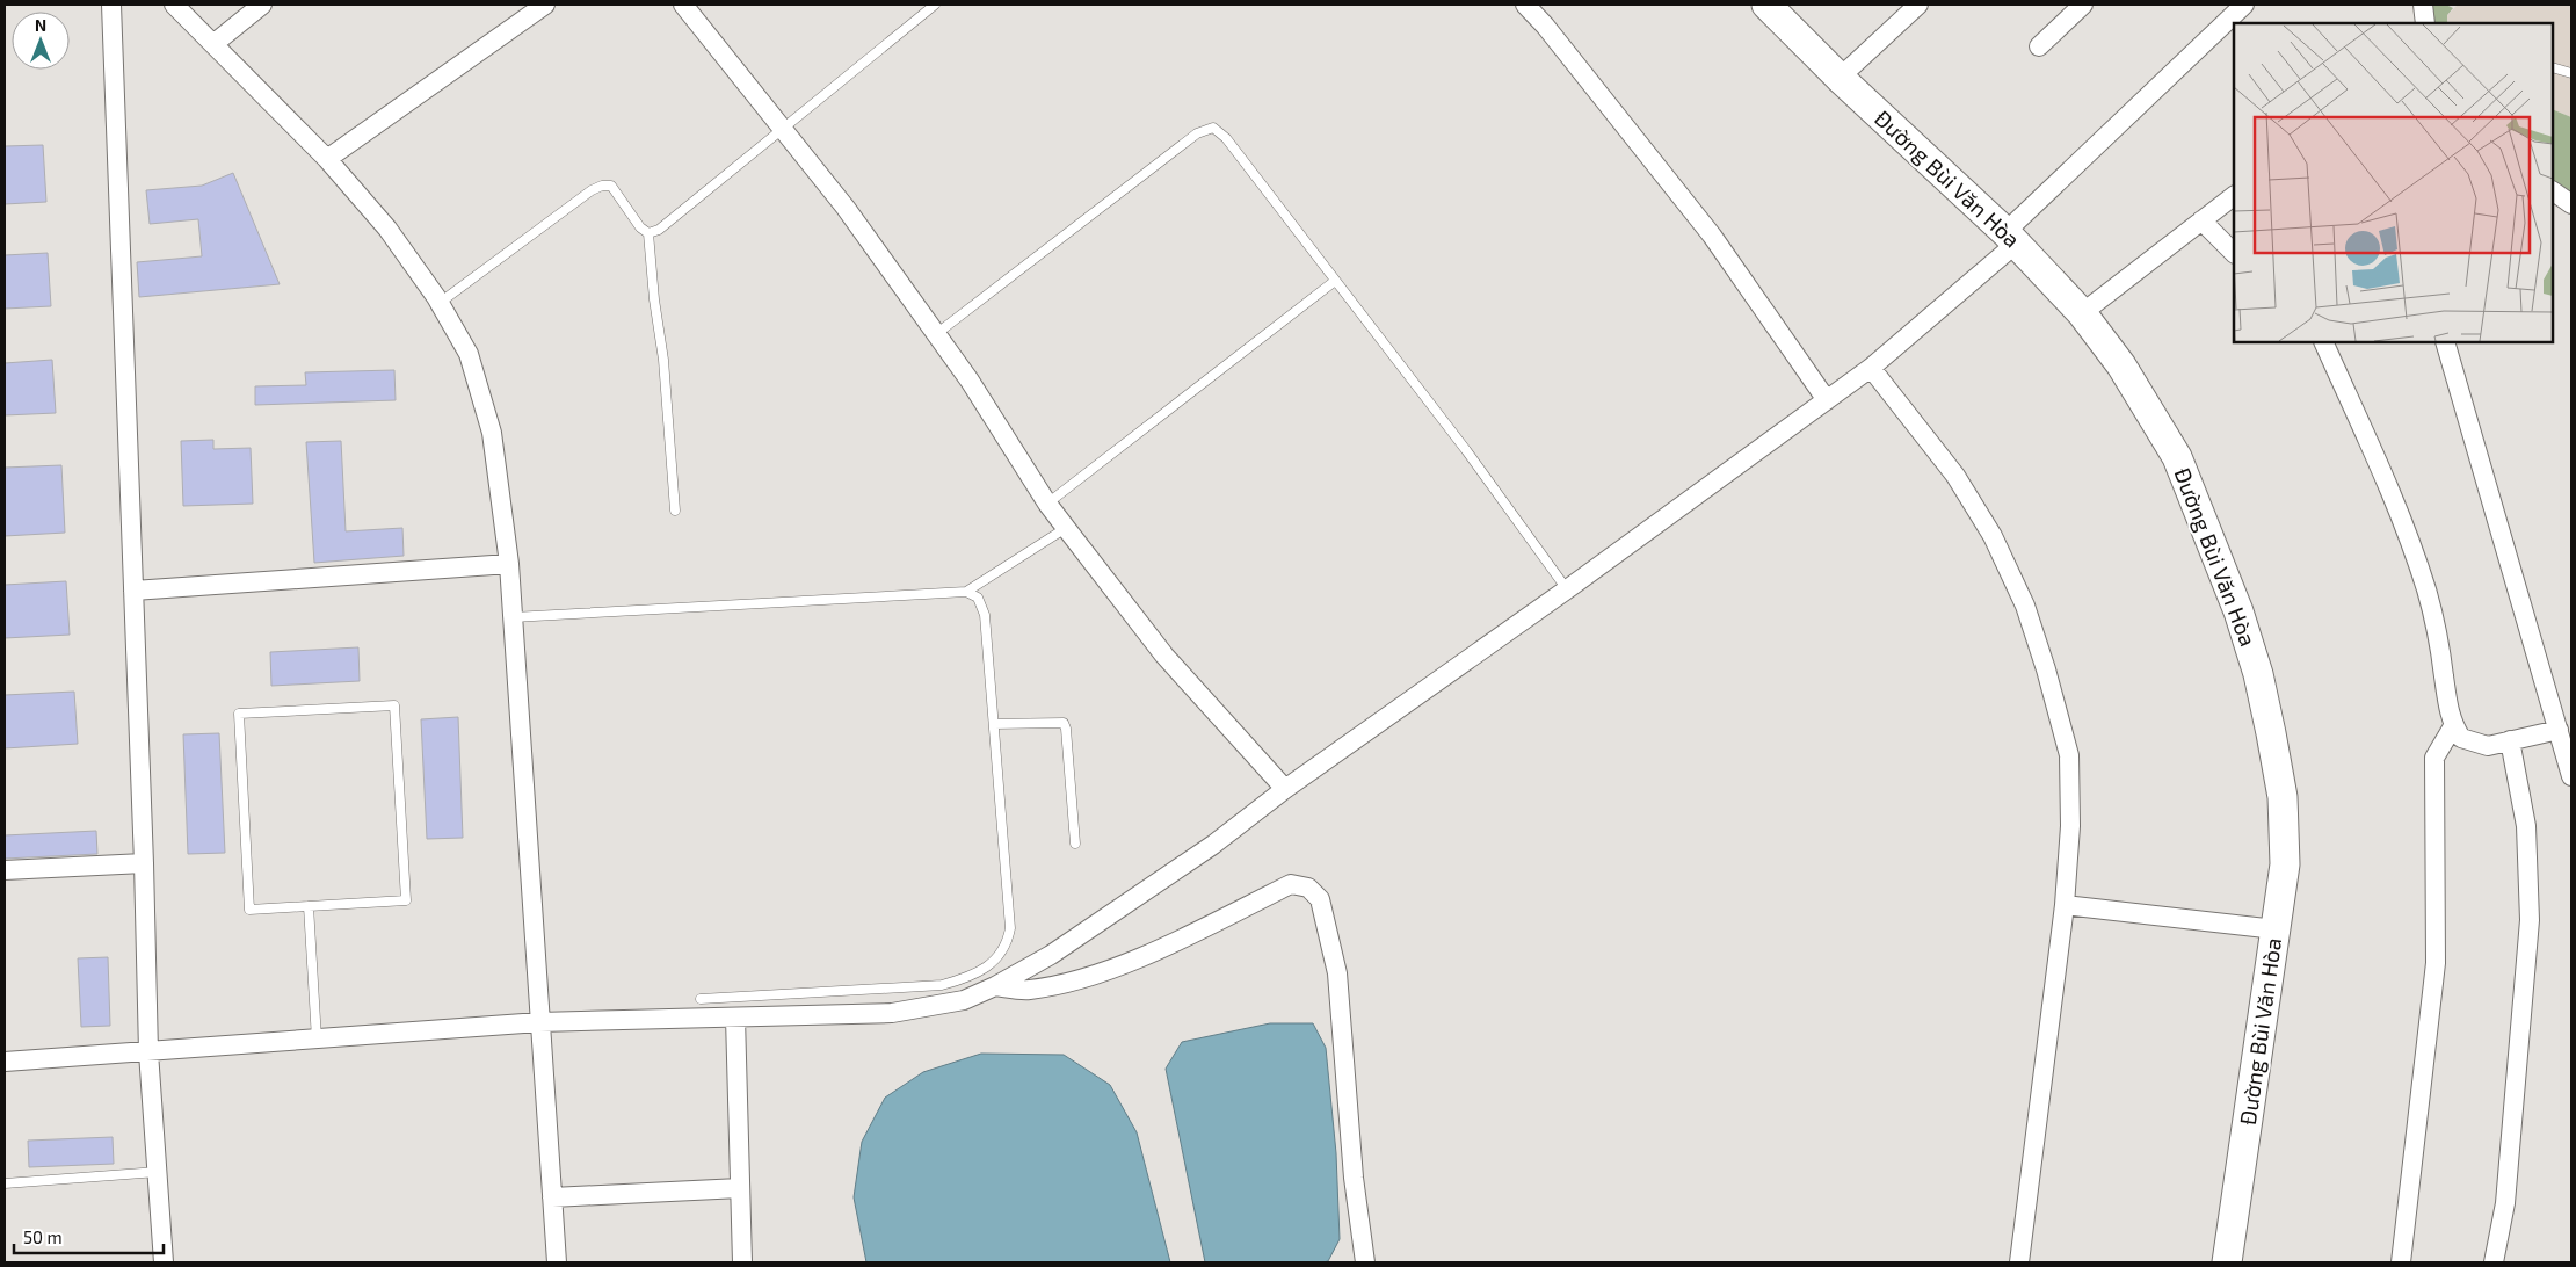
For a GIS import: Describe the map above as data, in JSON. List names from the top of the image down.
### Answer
{
  "streets": {
    "main road": ["Đường Bùi Văn Hòa"]
  },
  "scale_bar": "50 m",
  "north": "top"
}
